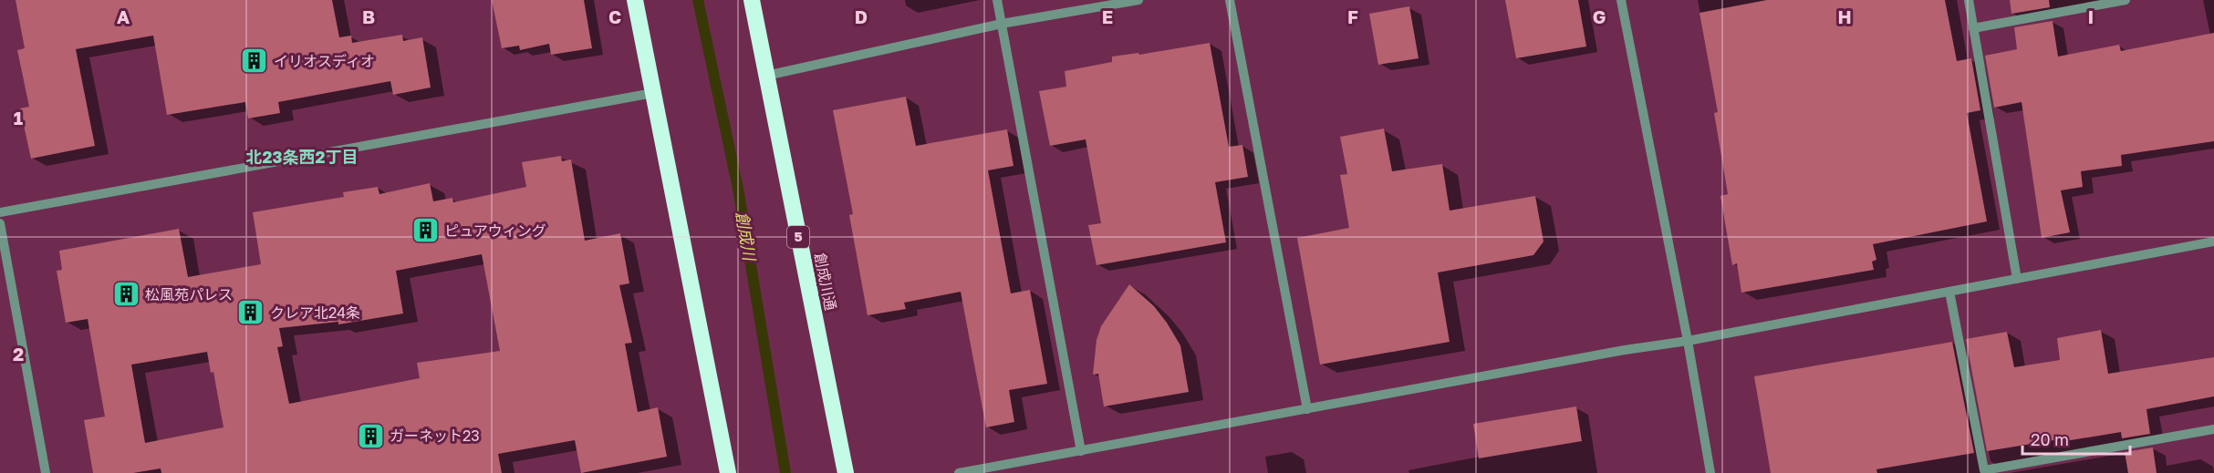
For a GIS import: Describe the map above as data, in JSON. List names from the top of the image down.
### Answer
{
  "streets": {
    "highway": ["5", "創成川通"]
  },
  "districts": ["北23条西2丁目"],
  "water": ["創成川"],
  "places": {
    "building": [
      "イリオスディオ",
      "ピュアウィング",
      "松風苑パレス",
      "クレア北24条",
      "ガーネット23"
    ]
  },
  "scale_bar": "20 m",
  "grid": {
    "columns": [
      "A",
      "B",
      "C",
      "D",
      "E",
      "F",
      "G",
      "H",
      "I"
    ],
    "rows": ["1", "2"]
  }
}
